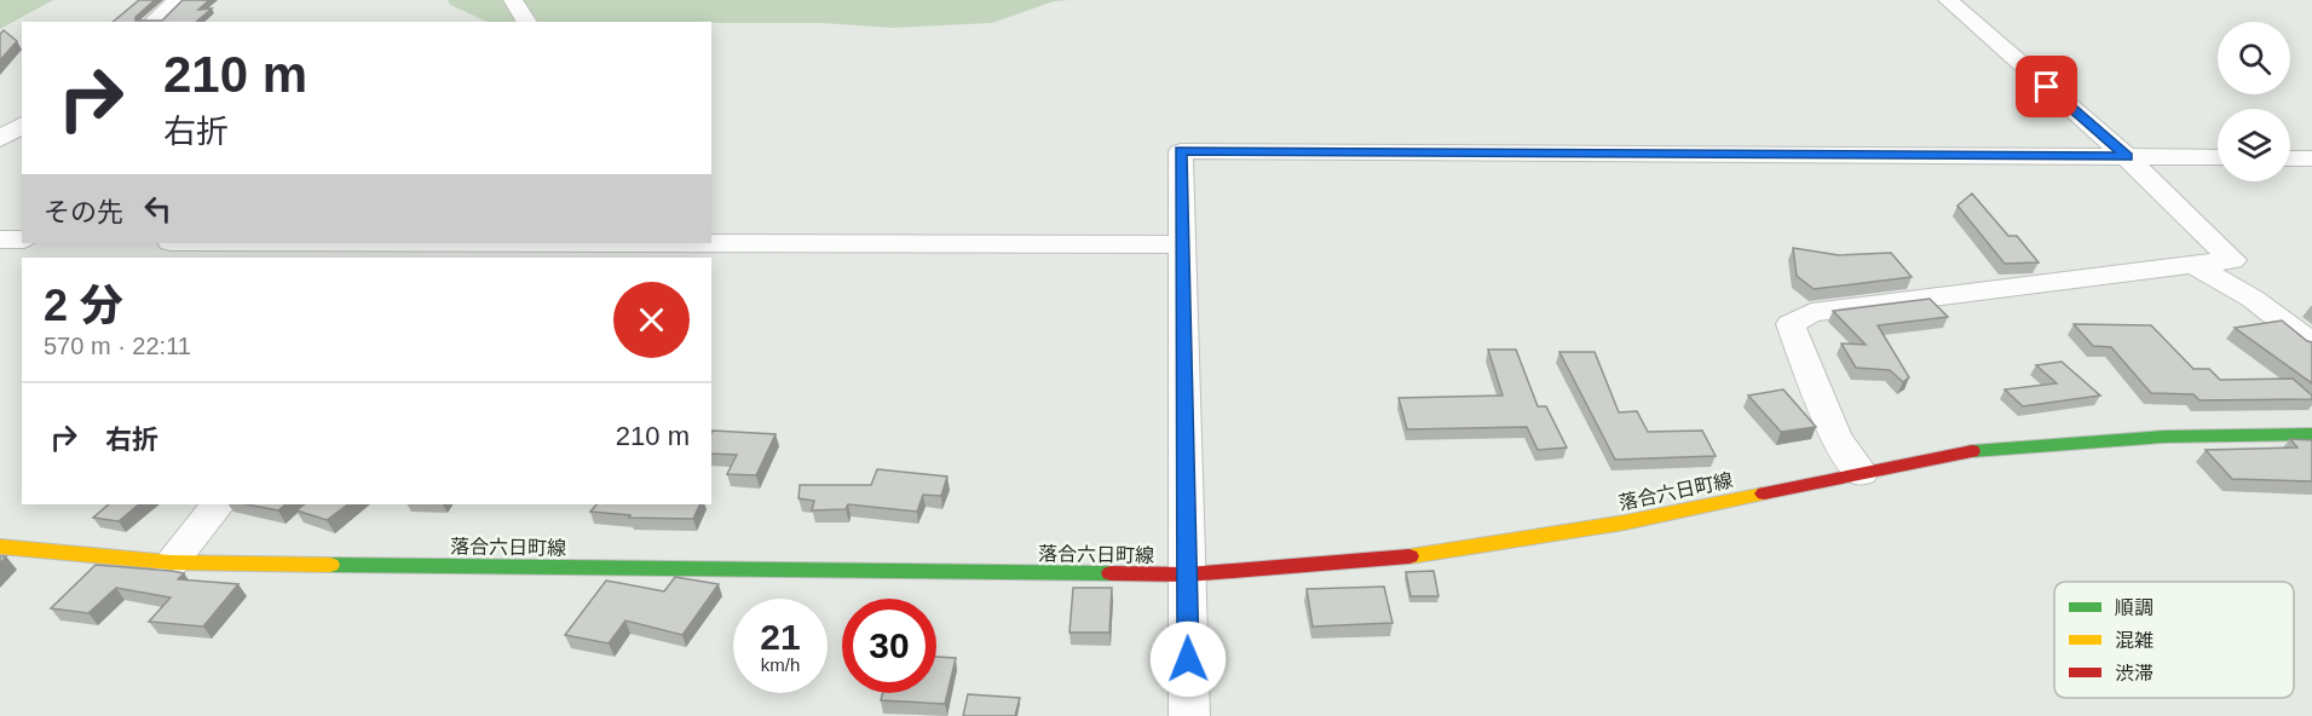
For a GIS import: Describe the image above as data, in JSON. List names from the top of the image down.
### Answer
{
  "streets": {
    "main road": ["落合六日町線"]
  },
  "legend": ["順調", "混雑", "渋滞"],
  "page": {
    "turn": ["210 m", "右折"],
    "then": "その先",
    "heading": ["2 分", "570 m · 22:11"],
    "list": [
      {
        "name": "右折",
        "value": "210 m"
      }
    ],
    "speed": "21 km/h",
    "limit": "30"
  }
}
